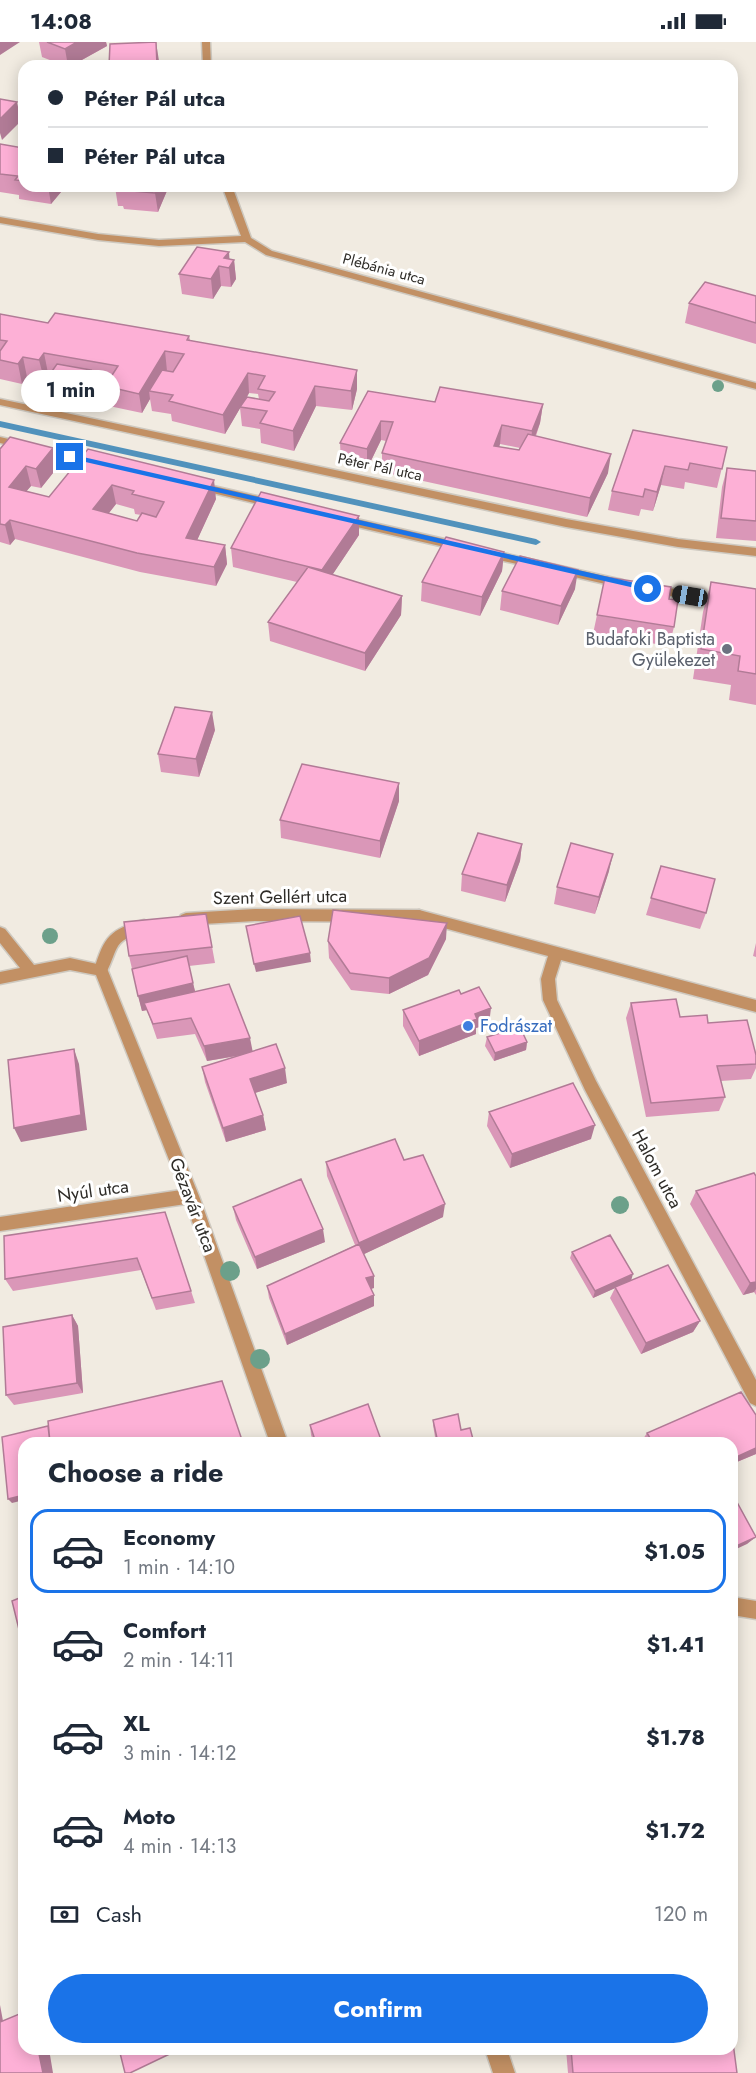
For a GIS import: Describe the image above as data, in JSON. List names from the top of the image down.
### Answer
{
  "streets": {
    "street": [
      "Plébánia utca",
      "Péter Pál utca",
      "Szent Gellért utca",
      "Halom utca",
      "Nyúl utca",
      "Gézavár utca"
    ]
  },
  "crossings": [
    ["Szent Gellért utca", "Halom utca"],
    ["Nyúl utca", "Gézavár utca"]
  ],
  "places": ["Budafoki Baptista Gyülekezet", "Fodrászat"],
  "page": {
    "status": "14:08",
    "banner": ["Péter Pál utca", "Péter Pál utca"],
    "bubble": "1 min",
    "heading": "Choose a ride",
    "list": [
      {
        "name": "Economy",
        "note": "1 min · 14:10",
        "value": "$1.05"
      },
      {
        "name": "Comfort",
        "note": "2 min · 14:11",
        "value": "$1.41"
      },
      {
        "name": "XL",
        "note": "3 min · 14:12",
        "value": "$1.78"
      },
      {
        "name": "Moto",
        "note": "4 min · 14:13",
        "value": "$1.72"
      }
    ],
    "pay": ["Cash", "120 m"],
    "buttons": "Confirm"
  }
}
